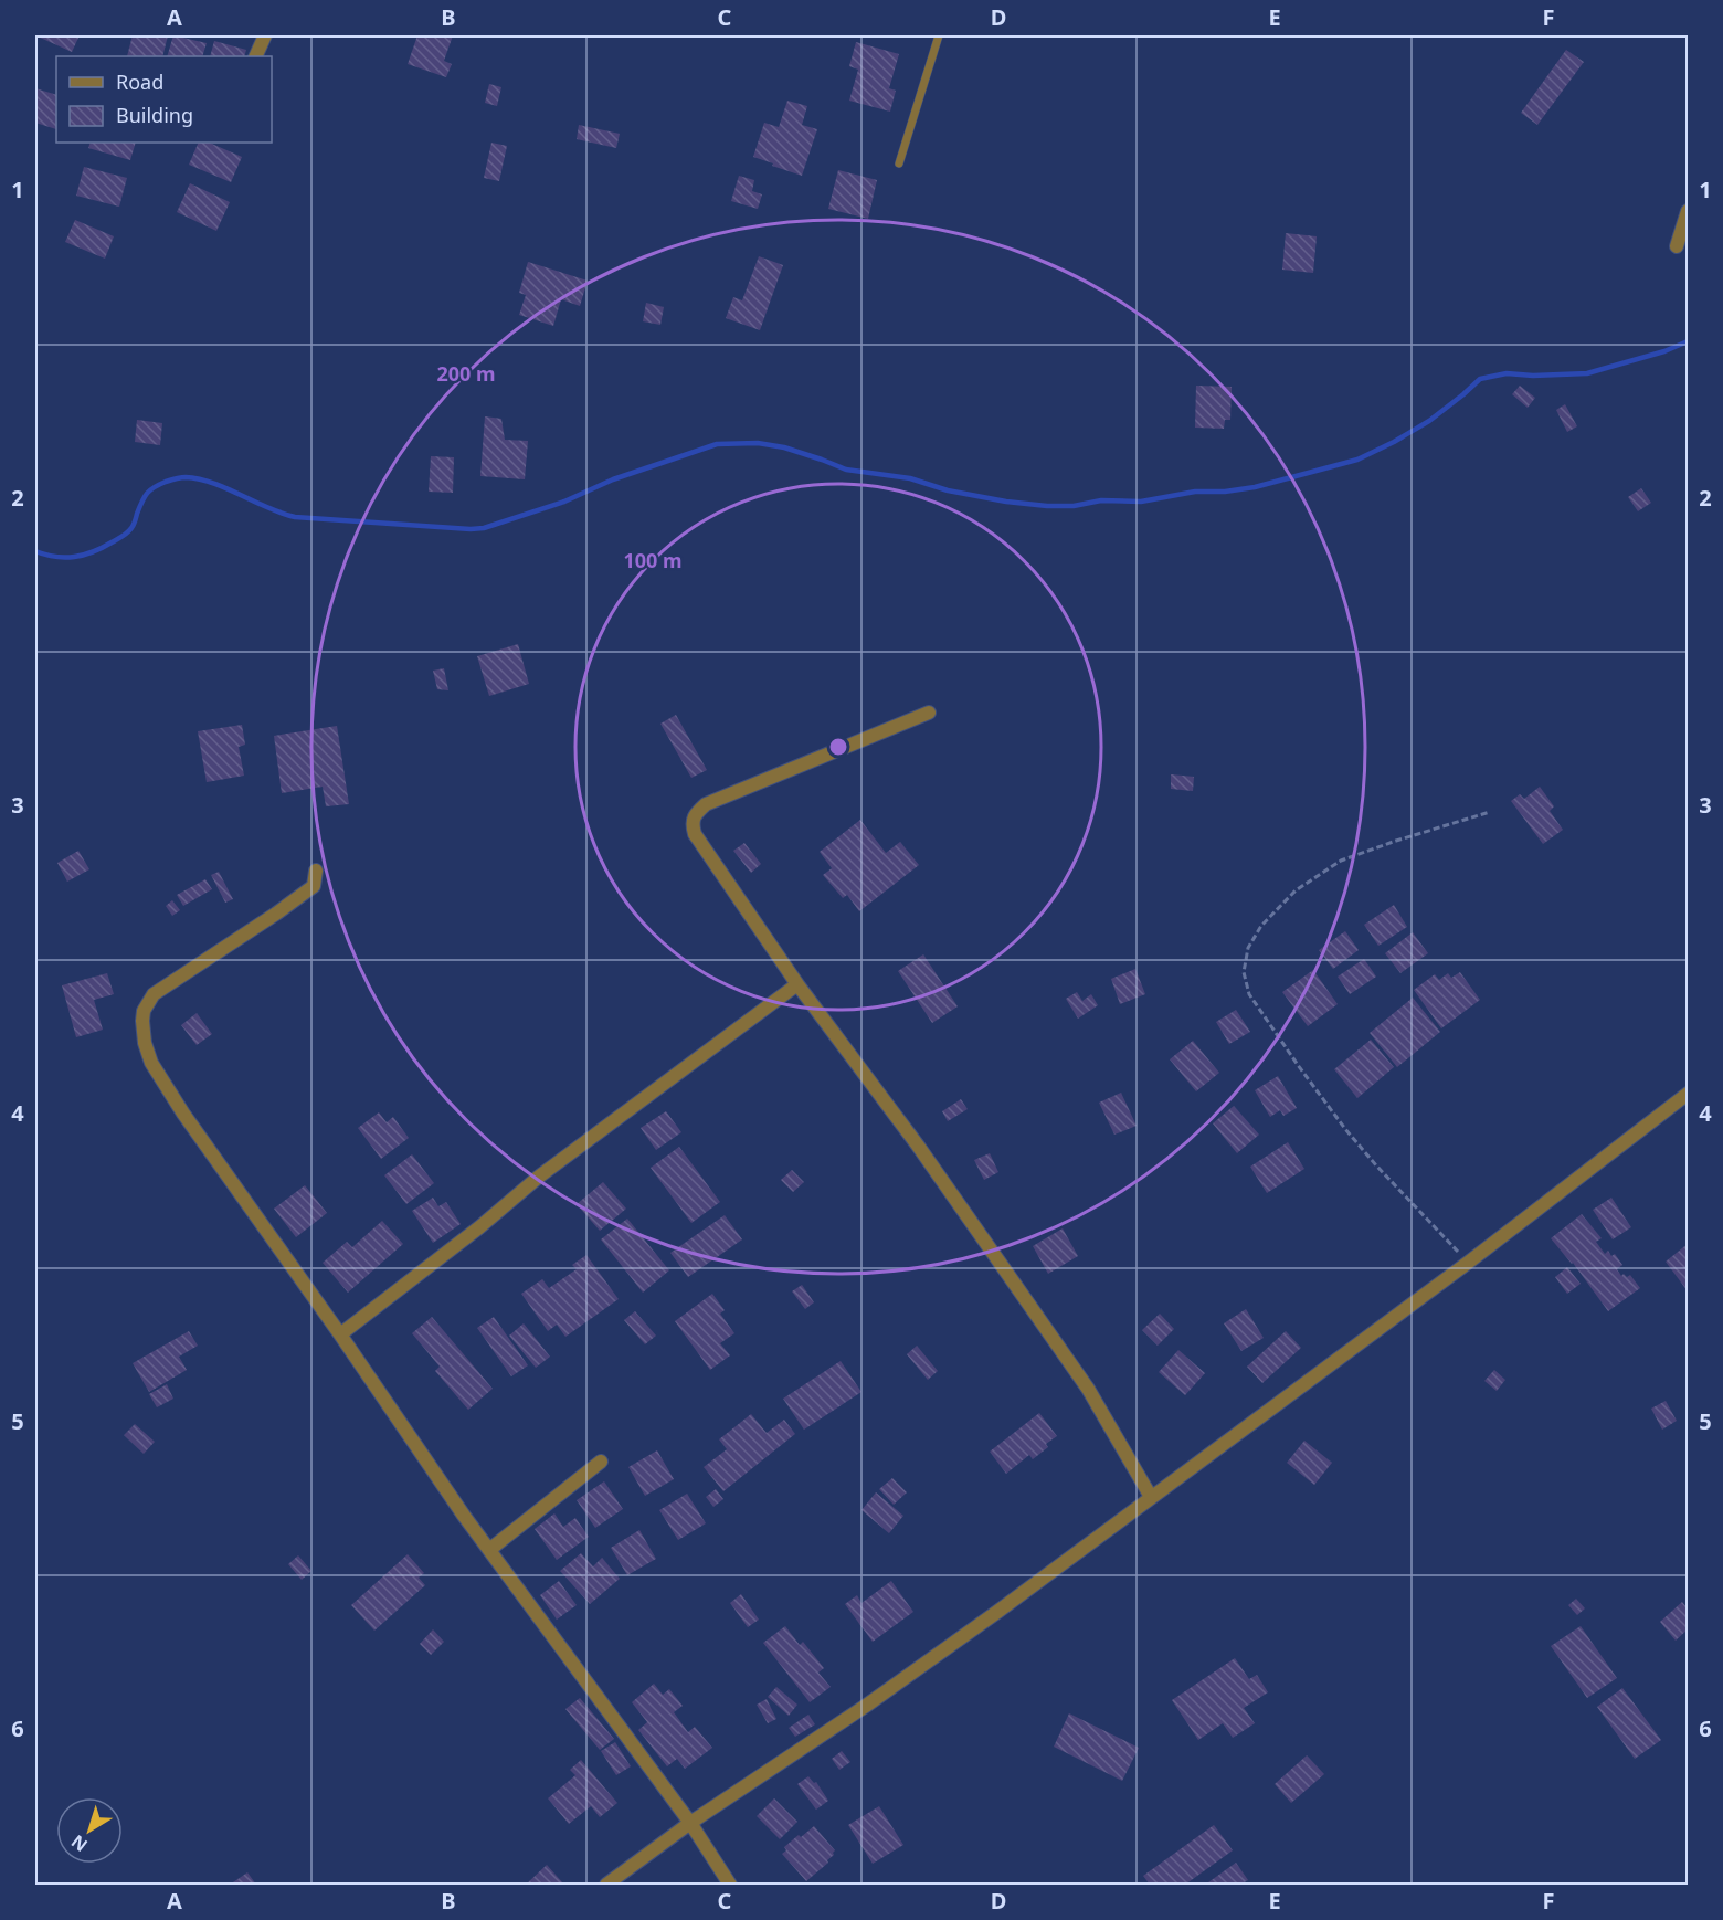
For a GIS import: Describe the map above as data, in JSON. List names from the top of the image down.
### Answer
{
  "legend": ["Road", "Building"],
  "north": "bottom left",
  "grid": {
    "columns": [
      "A",
      "B",
      "C",
      "D",
      "E",
      "F"
    ],
    "rows": [
      "1",
      "2",
      "3",
      "4",
      "5",
      "6"
    ]
  },
  "rings": ["200 m", "100 m"]
}
